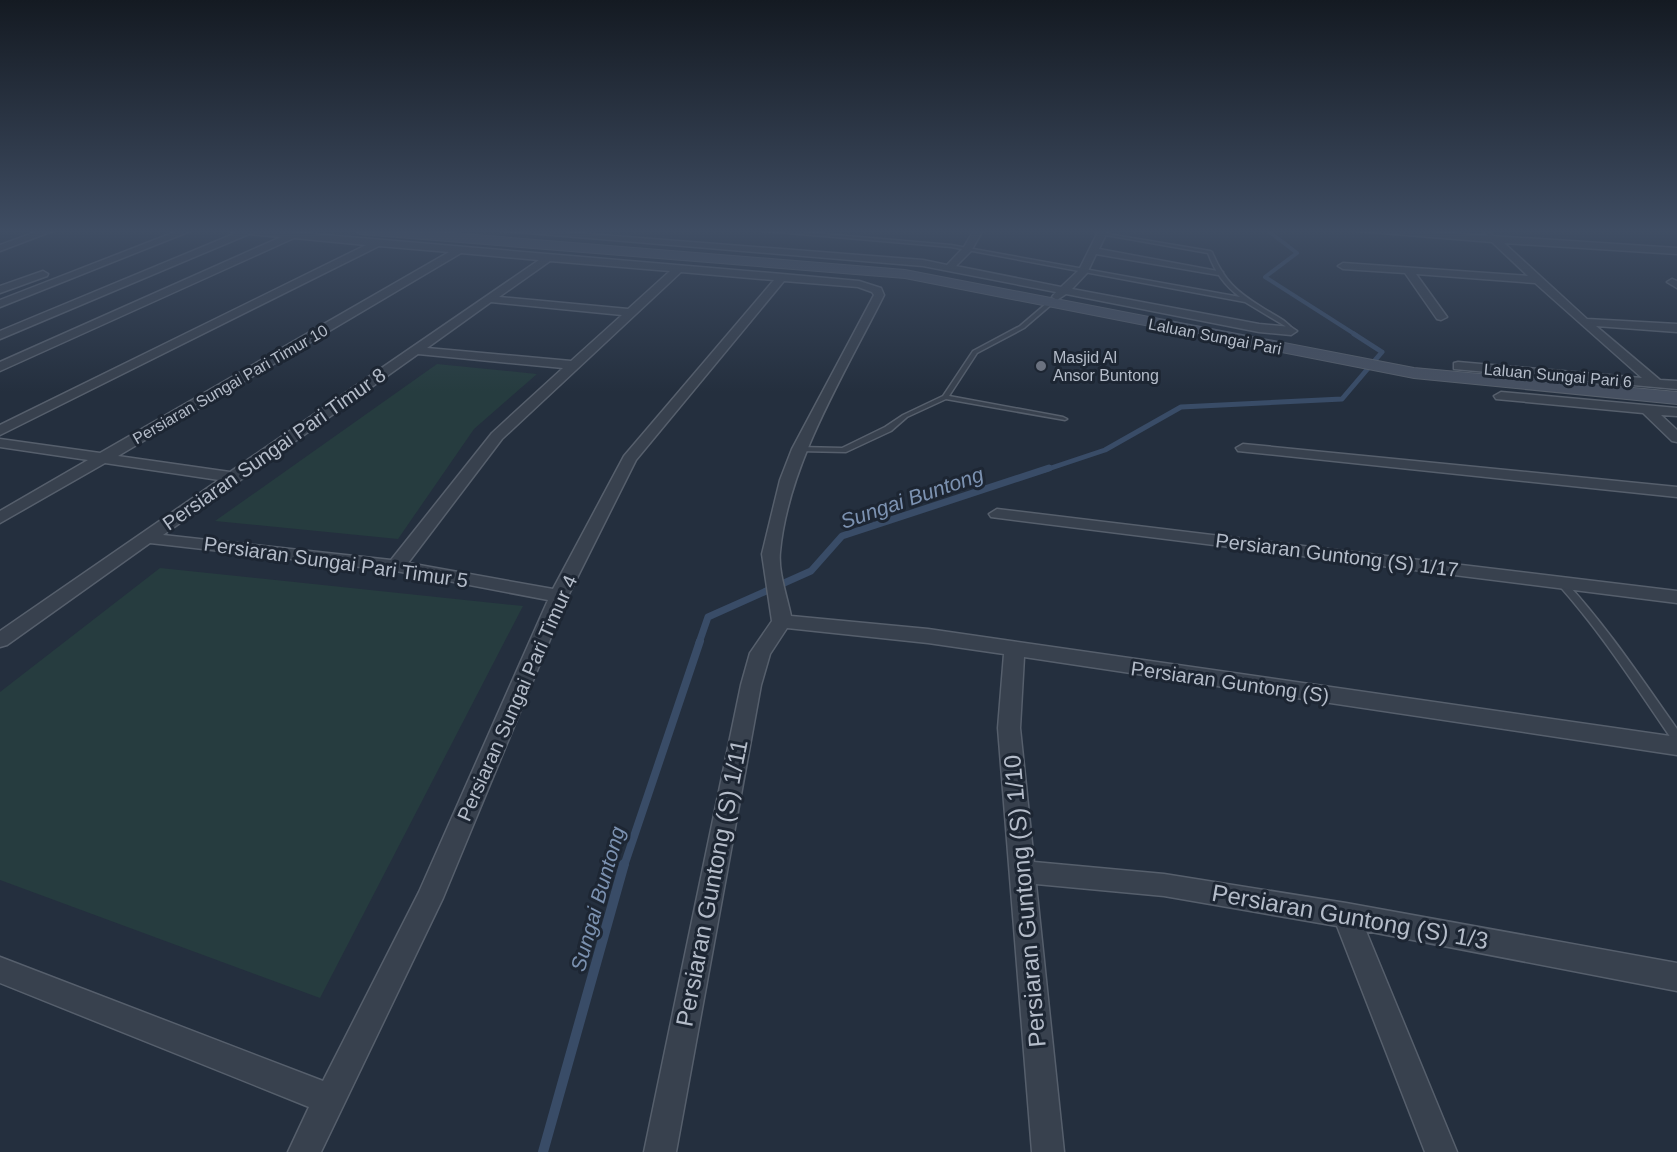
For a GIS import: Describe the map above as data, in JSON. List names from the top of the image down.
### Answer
{
  "streets": {
    "main road": ["Laluan Sungai Pari"],
    "street": [
      "Laluan Sungai Pari 6",
      "Persiaran Sungai Pari Timur 10",
      "Persiaran Sungai Pari Timur 8",
      "Persiaran Guntong (S) 1/17",
      "Persiaran Sungai Pari Timur 5",
      "Persiaran Guntong (S)",
      "Persiaran Sungai Pari Timur 4",
      "Persiaran Guntong (S) 1/11",
      "Persiaran Guntong (S) 1/10",
      "Persiaran Guntong (S) 1/3"
    ]
  },
  "crossings": [
    ["Persiaran Sungai Pari Timur 8", "Persiaran Sungai Pari Timur 5"],
    ["Persiaran Sungai Pari Timur 5", "Persiaran Sungai Pari Timur 4"],
    ["Persiaran Guntong (S)", "Persiaran Guntong (S) 1/11"],
    ["Persiaran Guntong (S)", "Persiaran Guntong (S) 1/10"],
    ["Persiaran Guntong (S) 1/10", "Persiaran Guntong (S) 1/3"]
  ],
  "water": ["Sungai Buntong"],
  "places": ["Masjid Al Ansor Buntong"]
}
